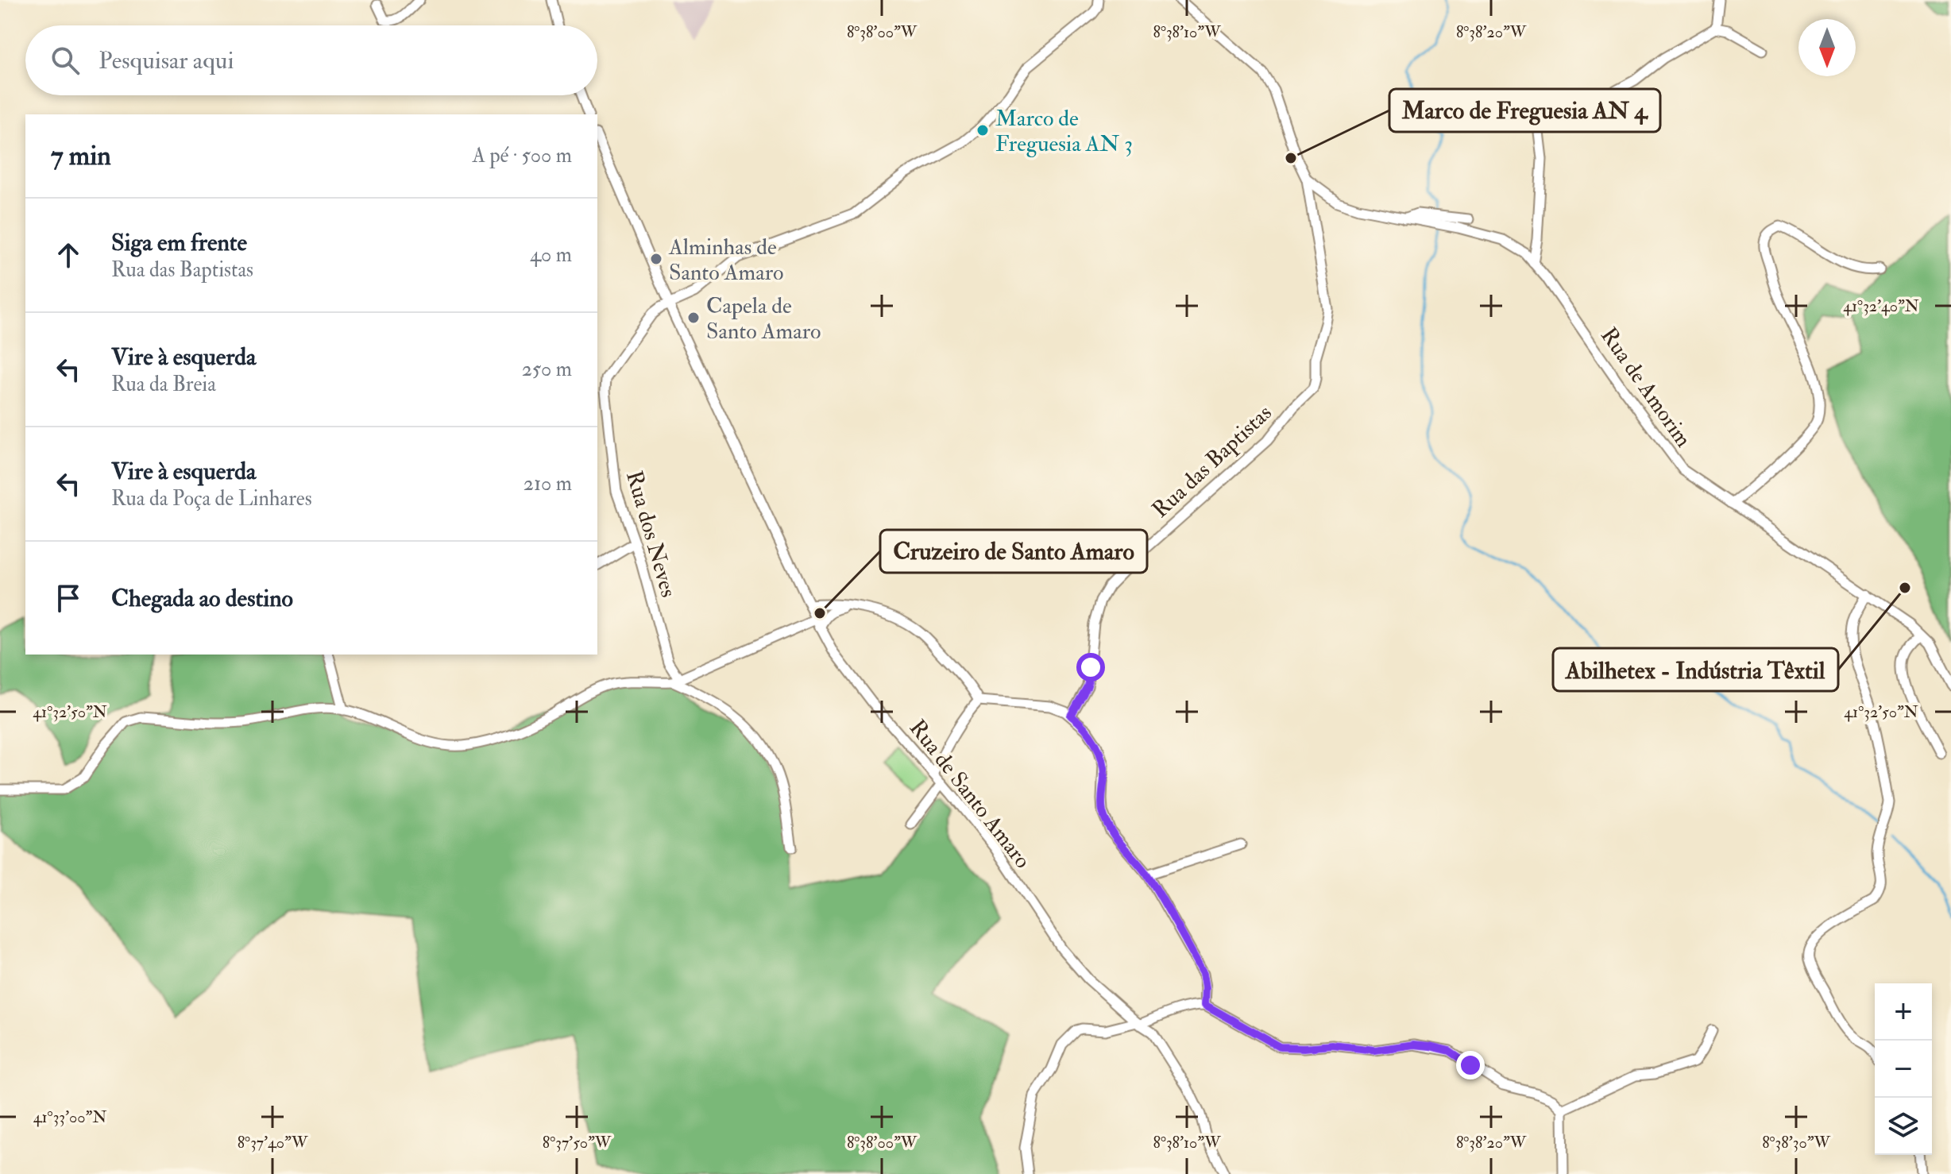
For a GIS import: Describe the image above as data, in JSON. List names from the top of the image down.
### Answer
{
  "streets": {
    "street": [
      "Rua de Amorim",
      "Rua das Baptistas",
      "Rua dos Neves",
      "Rua de Santo Amaro"
    ]
  },
  "crossings": [
    ["Rua de Amorim", "Rua das Baptistas"],
    ["Rua dos Neves", "Rua de Santo Amaro"]
  ],
  "places": [
    "Marco de Freguesia AN 3",
    "Marco de Freguesia AN 4",
    "Alminhas de Santo Amaro",
    "Capela de Santo Amaro",
    "Abilhetex - Indústria Têxtil",
    "Cruzeiro de Santo Amaro"
  ],
  "north": "bottom",
  "page": {
    "search": "Pesquisar aqui",
    "heading": ["7 min", "A pé · 500 m"],
    "list": [
      ["Siga em frente", "Rua das Baptistas", "40 m"],
      ["Vire à esquerda", "Rua da Breia", "250 m"],
      ["Vire à esquerda", "Rua da Poça de Linhares", "210 m"],
      "Chegada ao destino"
    ],
    "map_buttons": ["+", "−"]
  },
  "coordinates": [
    "8°38'00\"W",
    "8°38'10\"W",
    "8°38'20\"W",
    "41°32'40\"N",
    "41°32'50\"N",
    "41°33'00\"N",
    "8°37'40\"W",
    "8°37'50\"W",
    "8°38'30\"W"
  ]
}
